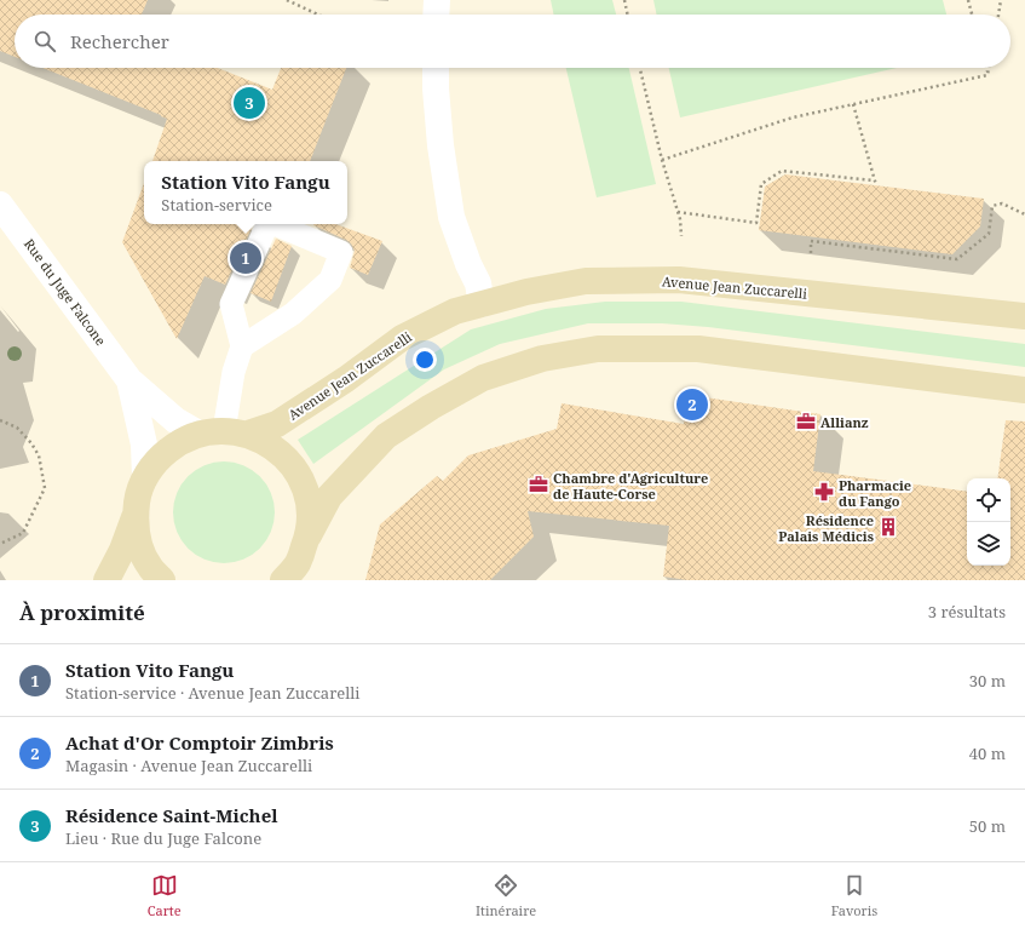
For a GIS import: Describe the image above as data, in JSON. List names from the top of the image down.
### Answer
{
  "streets": {
    "main road": ["Avenue Jean Zuccarelli"],
    "street": ["Rue du Juge Falcone"]
  },
  "crossings": [
    ["Avenue Jean Zuccarelli", "Rue du Juge Falcone"]
  ],
  "places": {
    "office": ["Allianz", "Chambre d'Agriculture de Haute-Corse"],
    "pharmacy": ["Pharmacie du Fango"],
    "building": ["Résidence Palais Médicis"]
  },
  "page": {
    "search": "Rechercher",
    "pins": ["3", "1", "2"],
    "popup": ["Station Vito Fangu", "Station-service"],
    "heading": ["À proximité", "3 résultats"],
    "list": [
      {
        "mark": "1",
        "name": "Station Vito Fangu",
        "note": "Station-service · Avenue Jean Zuccarelli",
        "value": "30 m"
      },
      {
        "mark": "2",
        "name": "Achat d'Or Comptoir Zimbris",
        "note": "Magasin · Avenue Jean Zuccarelli",
        "value": "40 m"
      },
      {
        "mark": "3",
        "name": "Résidence Saint-Michel",
        "note": "Lieu · Rue du Juge Falcone",
        "value": "50 m"
      }
    ],
    "nav": ["Carte", "Itinéraire", "Favoris"]
  }
}
